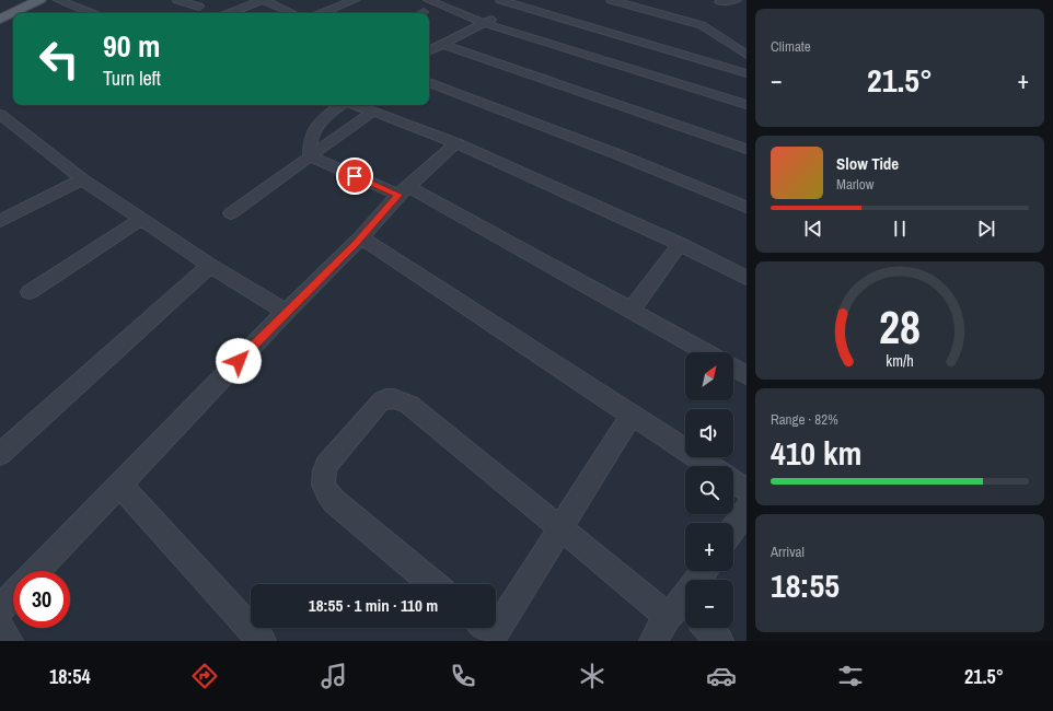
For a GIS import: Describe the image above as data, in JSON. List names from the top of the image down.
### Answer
{
  "north": "top right",
  "page": {
    "tile": [
      "Climate",
      ["Range · 82%", "410 km"],
      ["Arrival", "18:55"]
    ],
    "turn": ["90 m", "Turn left"],
    "heat": ["−", "21.5°", "+"],
    "song": ["Slow Tide", "Marlow"],
    "map_buttons": ["+", "−"],
    "limit": "30",
    "trip": "18:55 · 1 min · 110 m",
    "tabs": ["18:54", "21.5°"],
    "gauge": ["28", "km/h"]
  }
}
